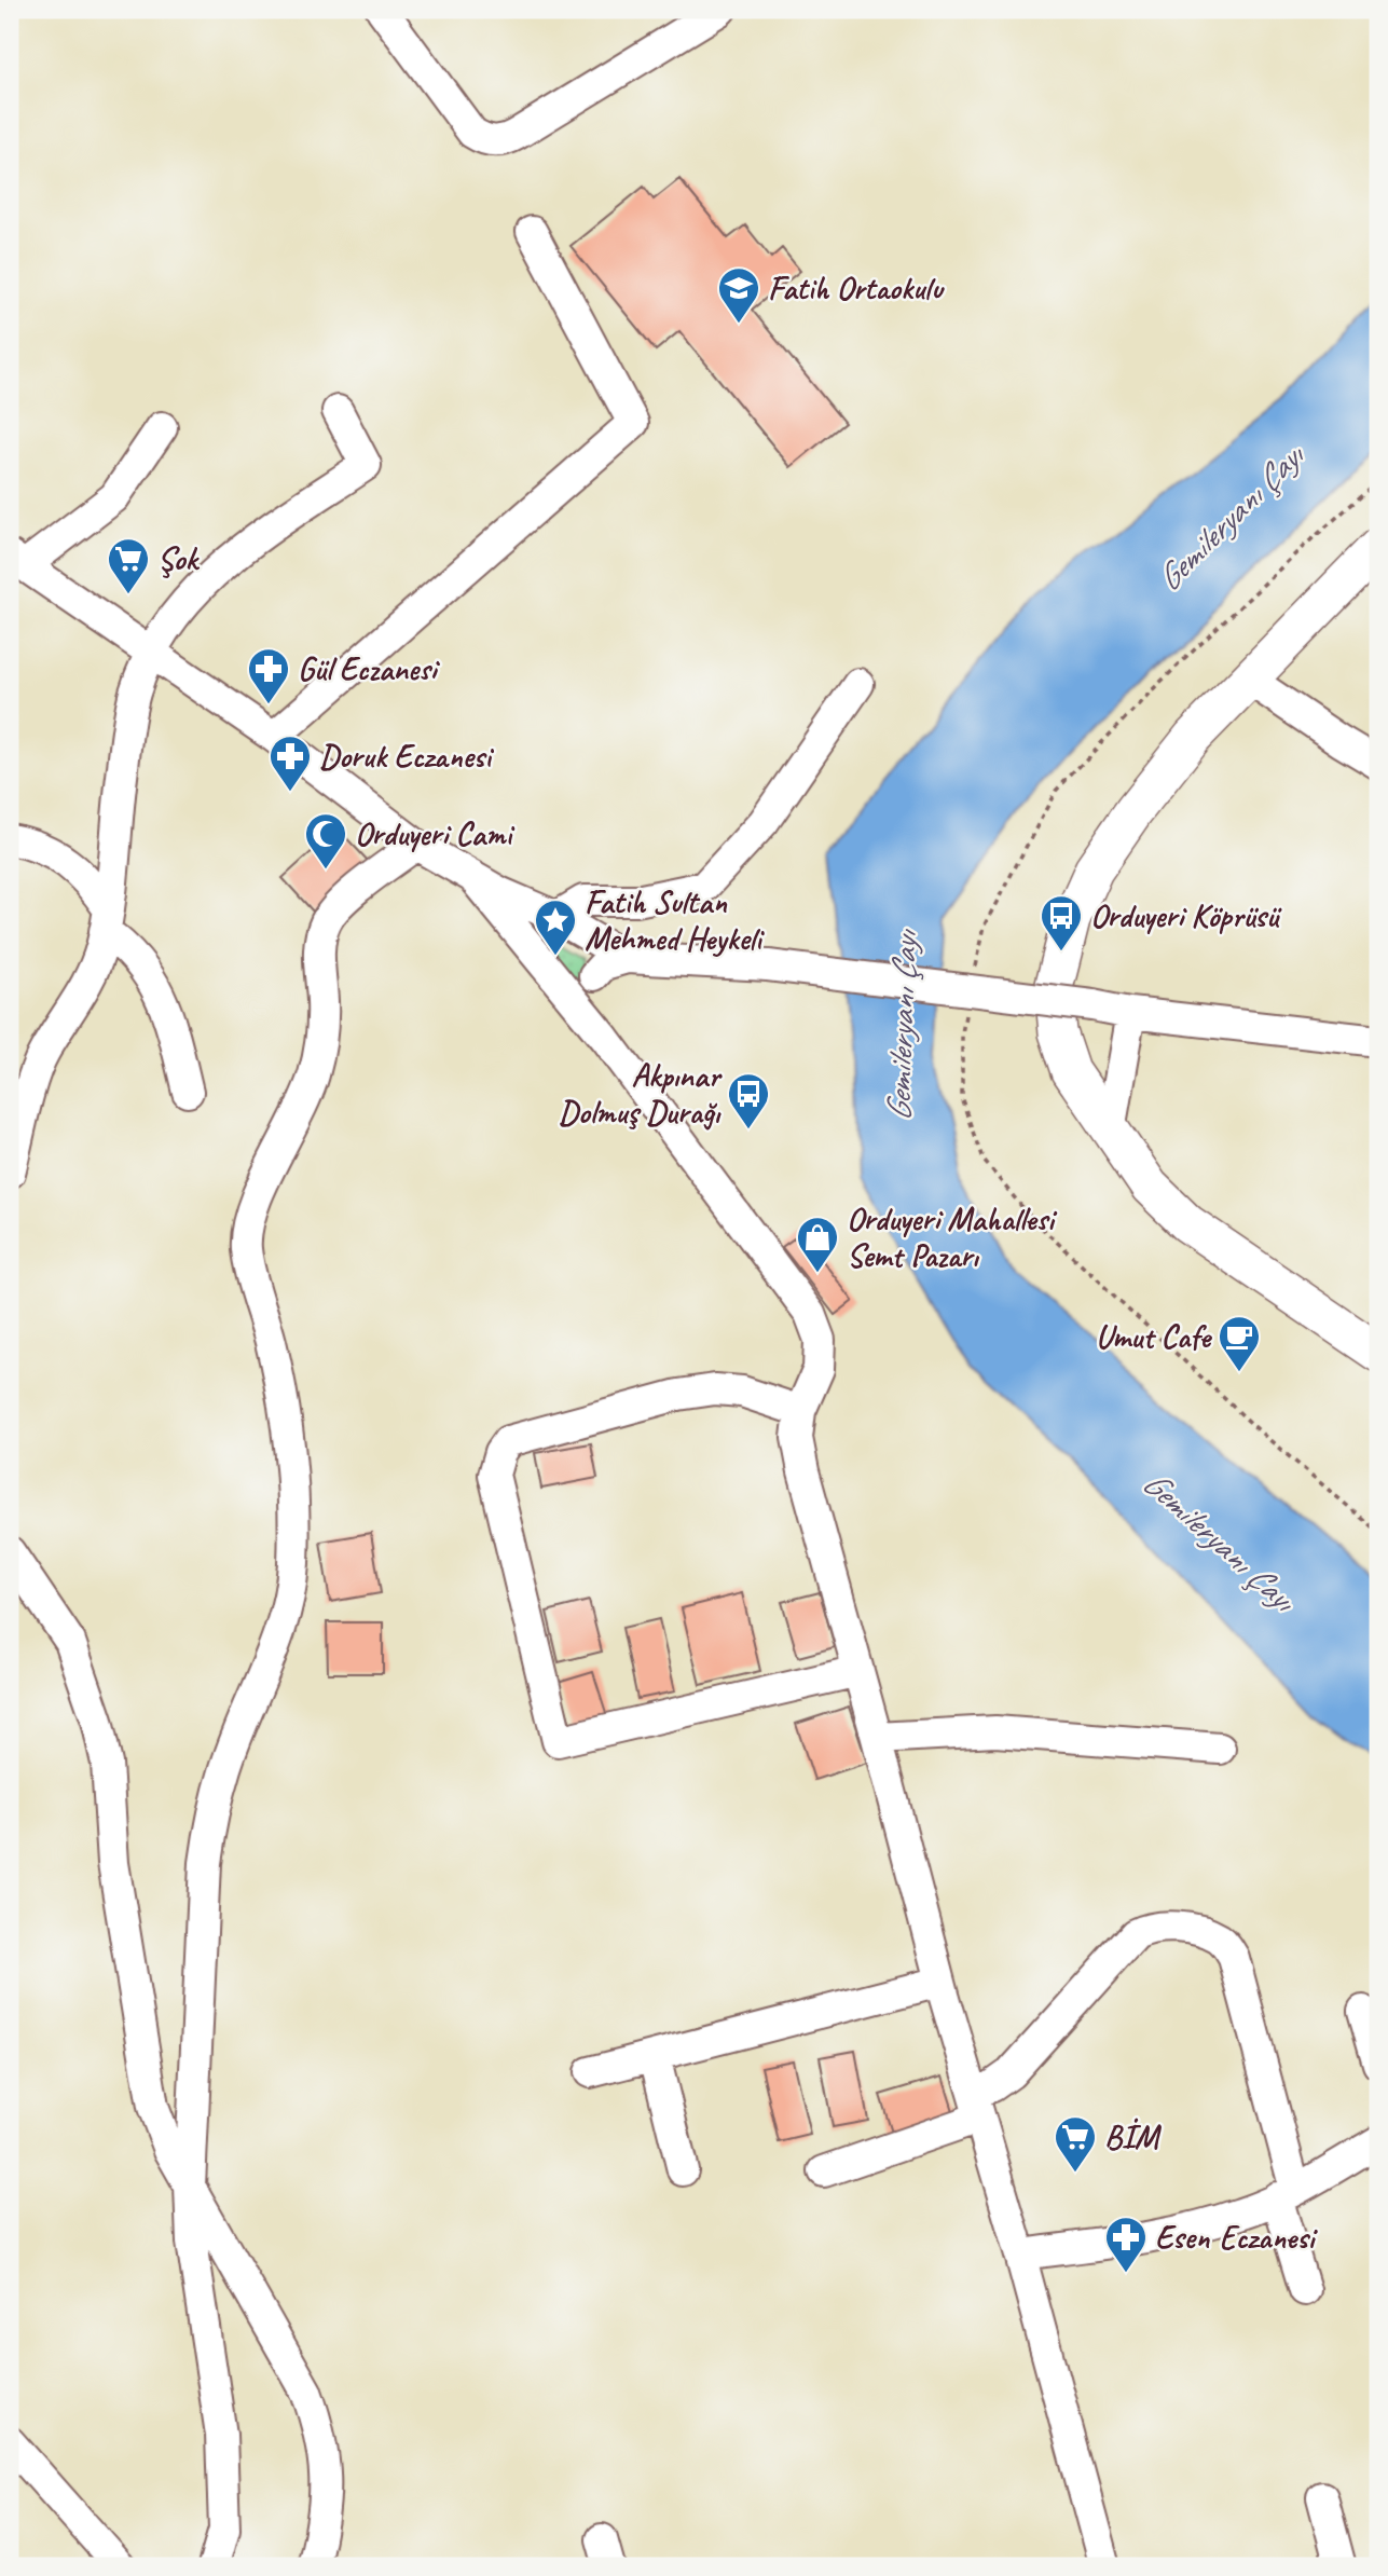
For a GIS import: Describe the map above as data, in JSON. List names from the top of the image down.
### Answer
{
  "water": ["Gemileryanı Çayı"],
  "places": {
    "school or university": ["Fatih Ortaokulu"],
    "supermarket": ["Şok", "BİM"],
    "pharmacy": ["Gül Eczanesi", "Doruk Eczanesi", "Esen Eczanesi"],
    "mosque": ["Orduyeri Cami"],
    "bus stop": ["Orduyeri Köprüsü", "Akpınar Dolmuş Durağı"],
    "place": ["Fatih Sultan Mehmed Heykeli"],
    "shop": ["Orduyeri Mahallesi Semt Pazarı"],
    "cafe": ["Umut Cafe"]
  }
}
